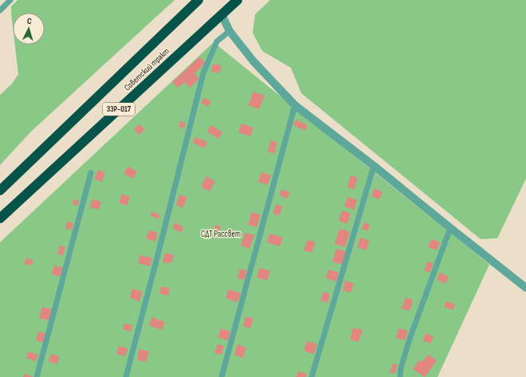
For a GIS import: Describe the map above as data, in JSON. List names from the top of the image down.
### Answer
{
  "streets": {
    "highway": ["Советский тракт", "33Р-017"]
  },
  "parks": ["СДТ Рассвет"],
  "north": "top"
}
